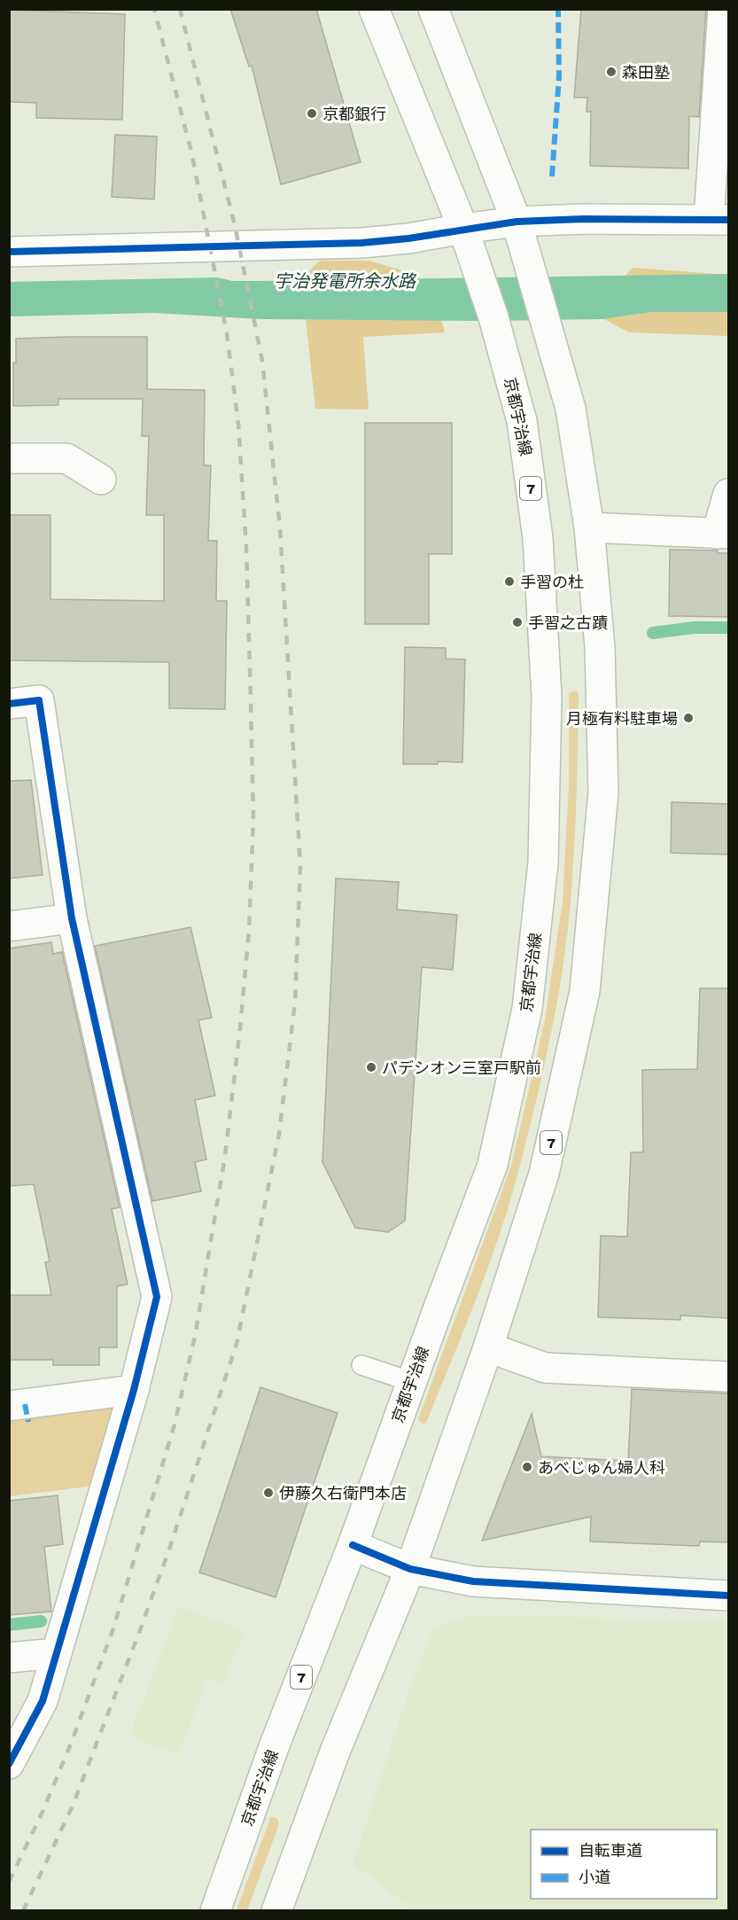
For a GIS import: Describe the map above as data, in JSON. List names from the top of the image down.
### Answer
{
  "streets": {
    "main road": ["京都宇治線", "7"]
  },
  "water": ["宇治発電所余水路"],
  "places": [
    "森田塾",
    "京都銀行",
    "手習の杜",
    "手習之古蹟",
    "月極有料駐車場",
    "パデシオン三室戸駅前",
    "あべじゅん婦人科",
    "伊藤久右衛門本店"
  ],
  "legend": ["自転車道", "小道"]
}
